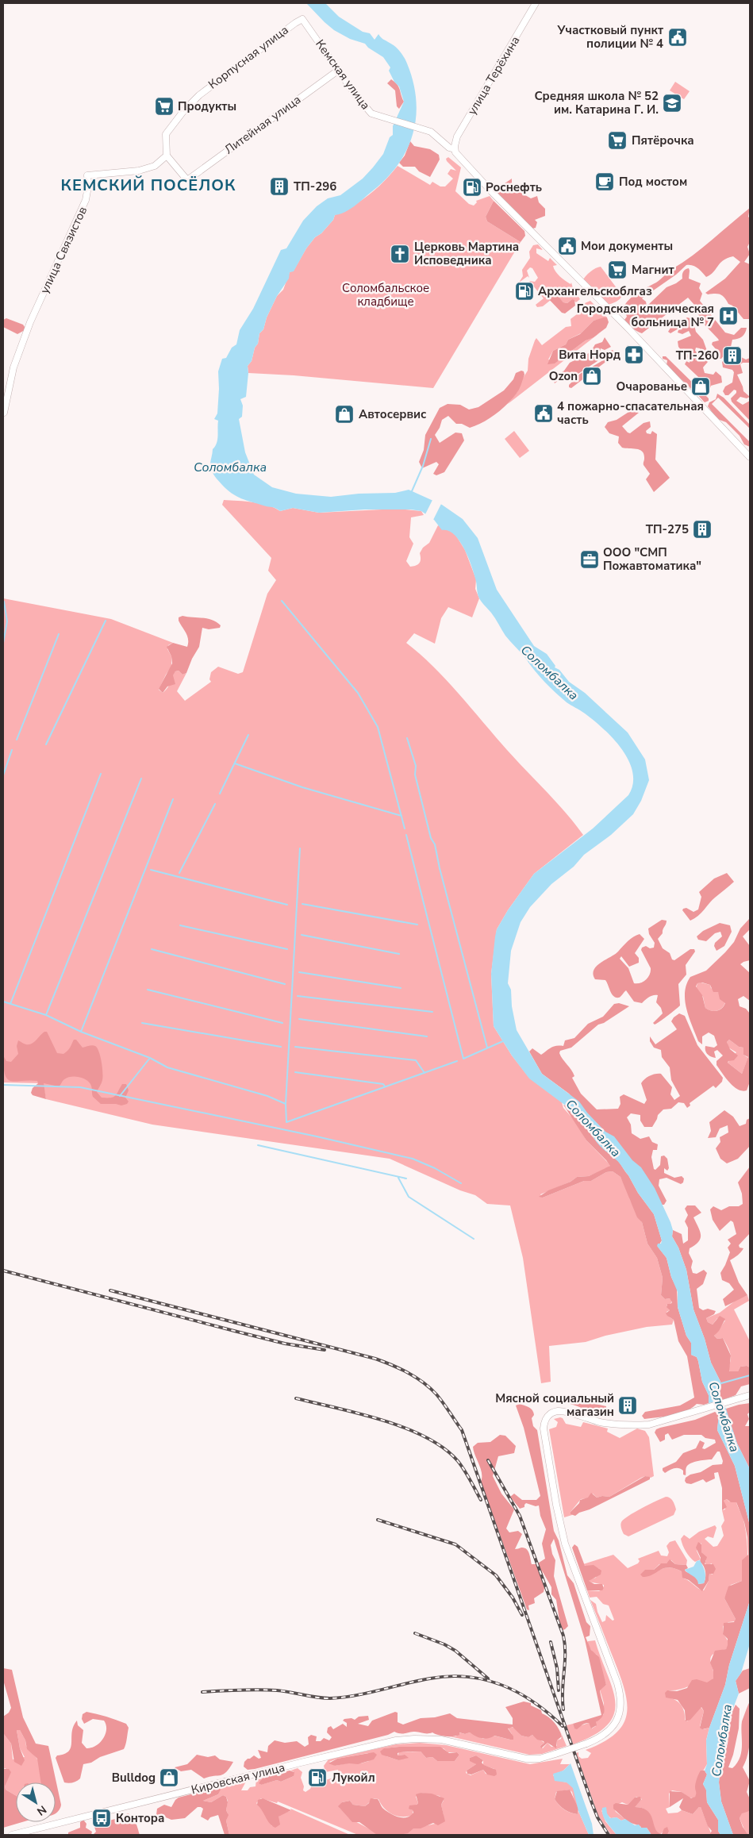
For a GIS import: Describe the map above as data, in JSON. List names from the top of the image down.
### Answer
{
  "streets": {
    "main road": [
      "Корпусная улица",
      "Кемская улица",
      "улица Терёхина",
      "Литейная улица",
      "улица Связистов",
      "Кировская улица"
    ]
  },
  "crossings": [
    ["Корпусная улица", "Кемская улица"],
    ["Корпусная улица", "Литейная улица"],
    ["Корпусная улица", "улица Связистов"],
    ["Кемская улица", "улица Терёхина"],
    ["Кемская улица", "Литейная улица"],
    ["Литейная улица", "улица Связистов"]
  ],
  "districts": ["КЕМСКИЙ ПОСЁЛОК"],
  "water": ["Соломбалка"],
  "parks": ["Соломбальское кладбище"],
  "places": {
    "public building": ["Участковый пункт полиции № 4", "Мои документы", "4 пожарно-спасательная часть"],
    "school or university": ["Средняя школа № 52 им. Катарина Г. И."],
    "supermarket": ["Продукты", "Пятёрочка", "Магнит"],
    "cafe": ["Под мостом"],
    "building": [
      "ТП-296",
      "ТП-260",
      "ТП-275",
      "Мясной социальный магазин"
    ],
    "fuel station": ["Роснефть", "Архангельскоблгаз", "Лукойл"],
    "church": ["Церковь Мартина Исповедника"],
    "hospital": ["Городская клиническая больница № 7"],
    "pharmacy": ["Вита Норд"],
    "shop": [
      "Ozon",
      "Очарованье",
      "Автосервис",
      "Bulldog"
    ],
    "office": ["ООО \"СМП Пожавтоматика\""],
    "bus stop": ["Контора"]
  },
  "north": "bottom right"
}
